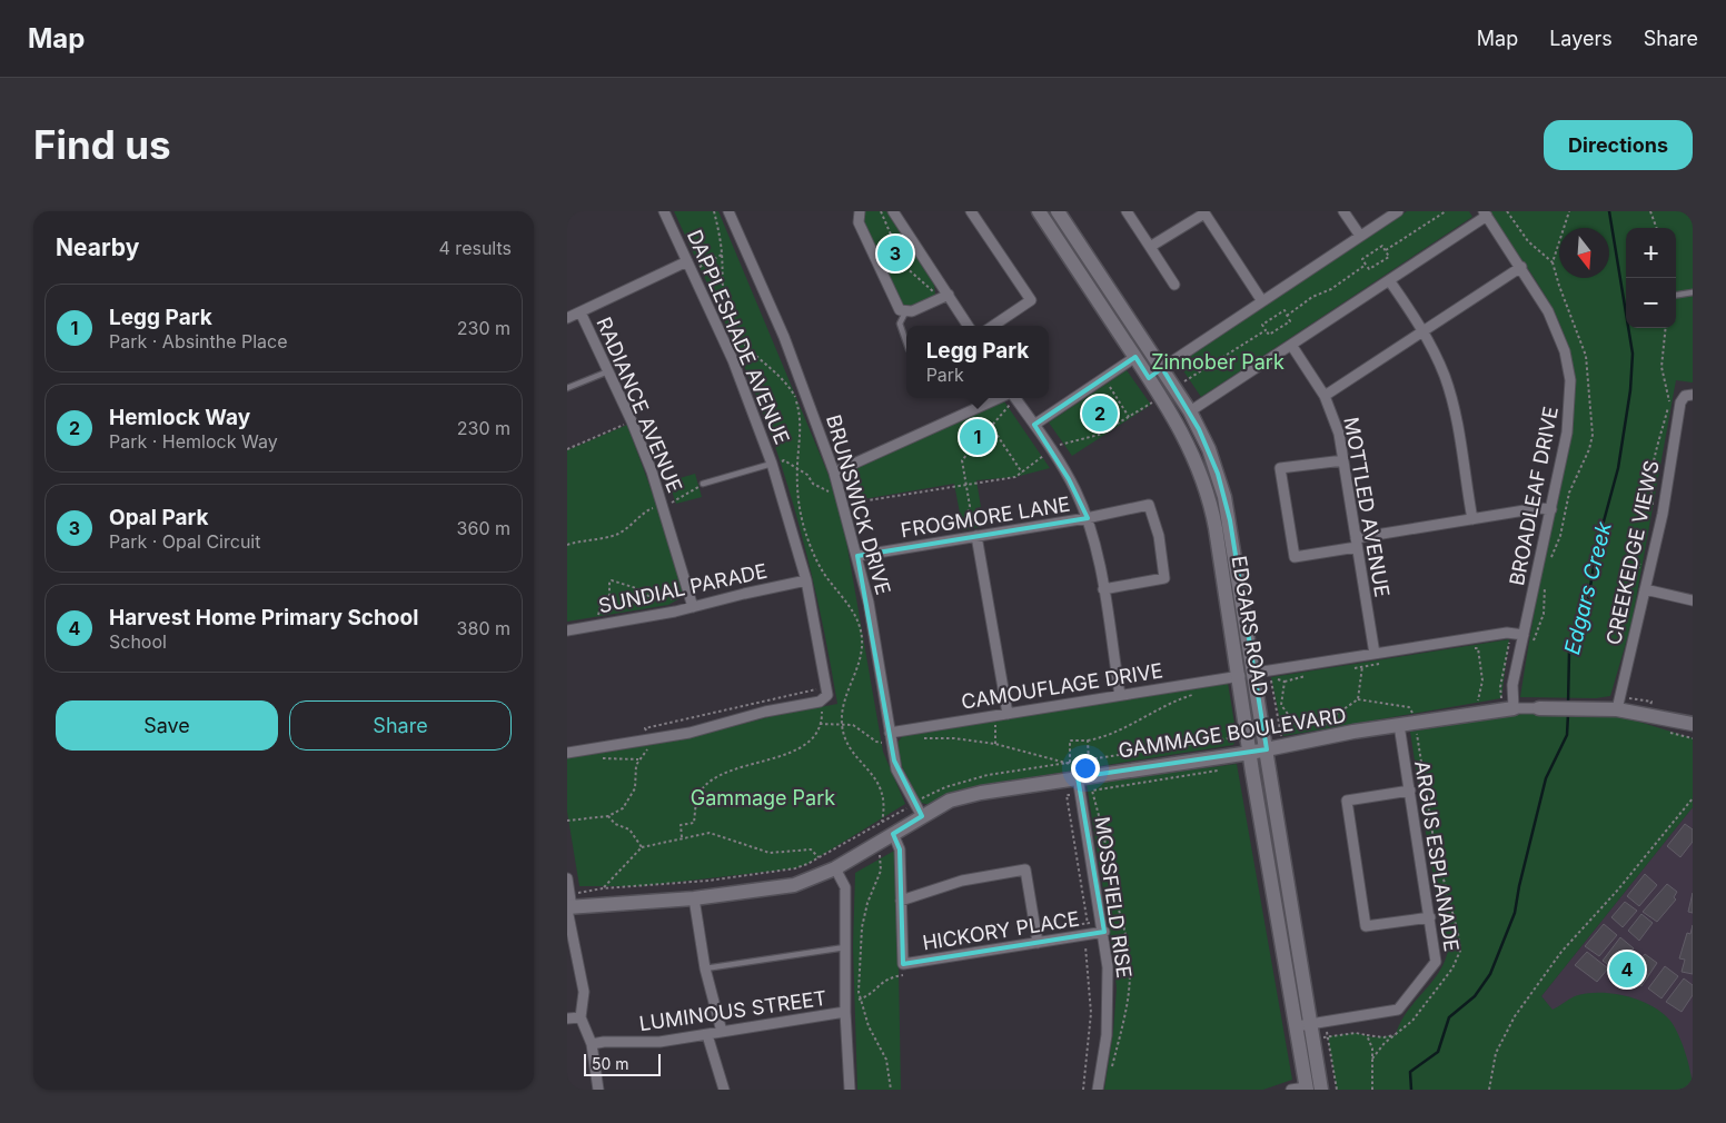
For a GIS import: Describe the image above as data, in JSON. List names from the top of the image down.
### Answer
{
  "streets": {
    "main road": ["EDGARS ROAD", "GAMMAGE BOULEVARD"],
    "street": [
      "DAPPLESHADE AVENUE",
      "RADIANCE AVENUE",
      "BROADLEAF DRIVE",
      "BRUNSWICK DRIVE",
      "MOTTLED AVENUE",
      "FROGMORE LANE",
      "CREEKEDGE VIEWS",
      "SUNDIAL PARADE",
      "CAMOUFLAGE DRIVE",
      "ARGUS ESPLANADE",
      "MOSSFIELD RISE",
      "HICKORY PLACE",
      "LUMINOUS STREET"
    ]
  },
  "crossings": [
    ["DAPPLESHADE AVENUE", "SUNDIAL PARADE"],
    ["RADIANCE AVENUE", "SUNDIAL PARADE"],
    ["BROADLEAF DRIVE", "GAMMAGE BOULEVARD"],
    ["BRUNSWICK DRIVE", "FROGMORE LANE"],
    ["BRUNSWICK DRIVE", "CAMOUFLAGE DRIVE"],
    ["BRUNSWICK DRIVE", "GAMMAGE BOULEVARD"],
    ["CREEKEDGE VIEWS", "GAMMAGE BOULEVARD"],
    ["EDGARS ROAD", "CAMOUFLAGE DRIVE"],
    ["EDGARS ROAD", "GAMMAGE BOULEVARD"],
    ["EDGARS ROAD", "ARGUS ESPLANADE"],
    ["GAMMAGE BOULEVARD", "ARGUS ESPLANADE"],
    ["GAMMAGE BOULEVARD", "MOSSFIELD RISE"],
    ["MOSSFIELD RISE", "HICKORY PLACE"]
  ],
  "water": ["Edgars Creek"],
  "parks": ["Zinnober Park", "Gammage Park"],
  "scale_bar": "50 m",
  "north": "bottom",
  "page": {
    "header": "Map",
    "nav": ["Map", "Layers", "Share"],
    "buttons": [
      "Directions",
      ["Save", "Share"]
    ],
    "title": "Find us",
    "heading": ["Nearby", "4 results"],
    "map_buttons": ["+", "−"],
    "pins": [
      "3",
      "2",
      "1",
      "4"
    ],
    "list": [
      {
        "mark": "1",
        "name": "Legg Park",
        "note": "Park · Absinthe Place",
        "value": "230 m"
      },
      {
        "mark": "2",
        "name": "Hemlock Way",
        "note": "Park · Hemlock Way",
        "value": "230 m"
      },
      {
        "mark": "3",
        "name": "Opal Park",
        "note": "Park · Opal Circuit",
        "value": "360 m"
      },
      {
        "mark": "4",
        "name": "Harvest Home Primary School",
        "note": "School",
        "value": "380 m"
      }
    ],
    "popup": ["Legg Park", "Park"],
    "scale": "50 m"
  }
}
